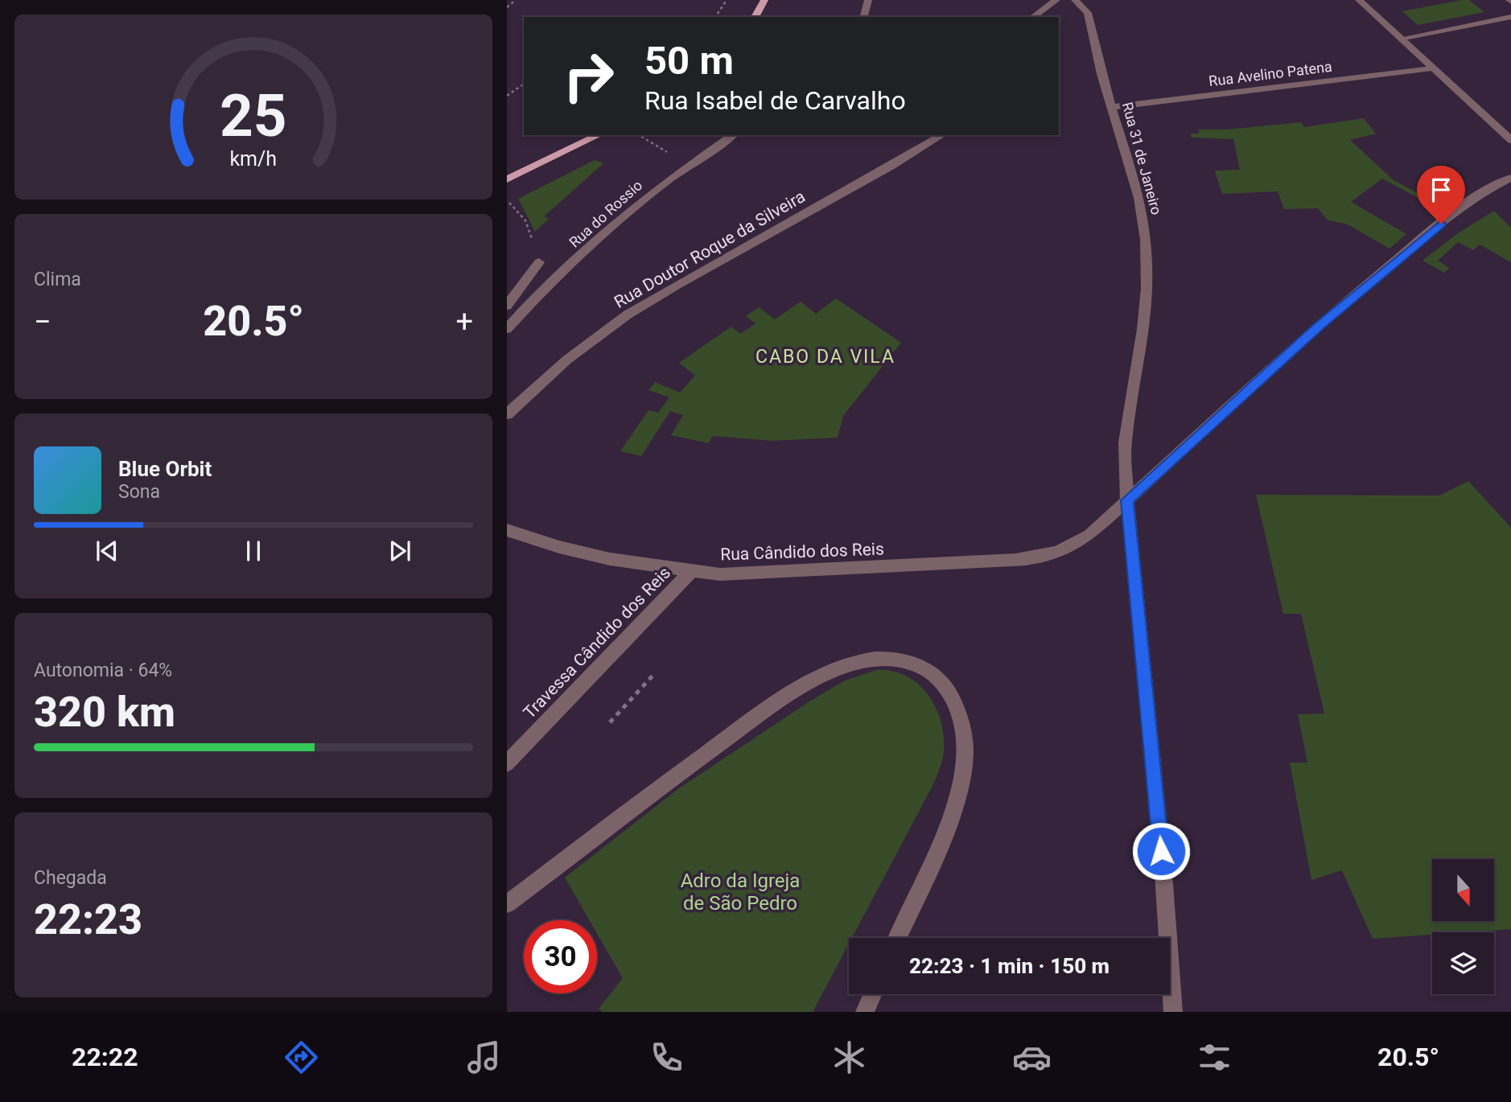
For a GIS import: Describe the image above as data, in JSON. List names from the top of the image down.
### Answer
{
  "streets": {
    "street": [
      "Rua Avelino Patena",
      "Rua 31 de Janeiro",
      "Rua do Rossio",
      "Rua Doutor Roque da Silveira",
      "Rua Cândido dos Reis",
      "Travessa Cândido dos Reis"
    ]
  },
  "crossings": [
    ["Rua Avelino Patena", "Rua 31 de Janeiro"],
    ["Rua 31 de Janeiro", "Rua Cândido dos Reis"],
    ["Rua Cândido dos Reis", "Travessa Cândido dos Reis"]
  ],
  "districts": ["CABO DA VILA"],
  "parks": ["Adro da Igreja de São Pedro"],
  "north": "bottom",
  "page": {
    "turn": ["50 m", "Rua Isabel de Carvalho"],
    "tile": [
      "Clima",
      ["Autonomia · 64%", "320 km"],
      ["Chegada", "22:23"]
    ],
    "heat": ["−", "20.5°", "+"],
    "song": ["Blue Orbit", "Sona"],
    "limit": "30",
    "trip": "22:23 · 1 min · 150 m",
    "tabs": ["22:22", "20.5°"],
    "gauge": ["25", "km/h"]
  }
}
